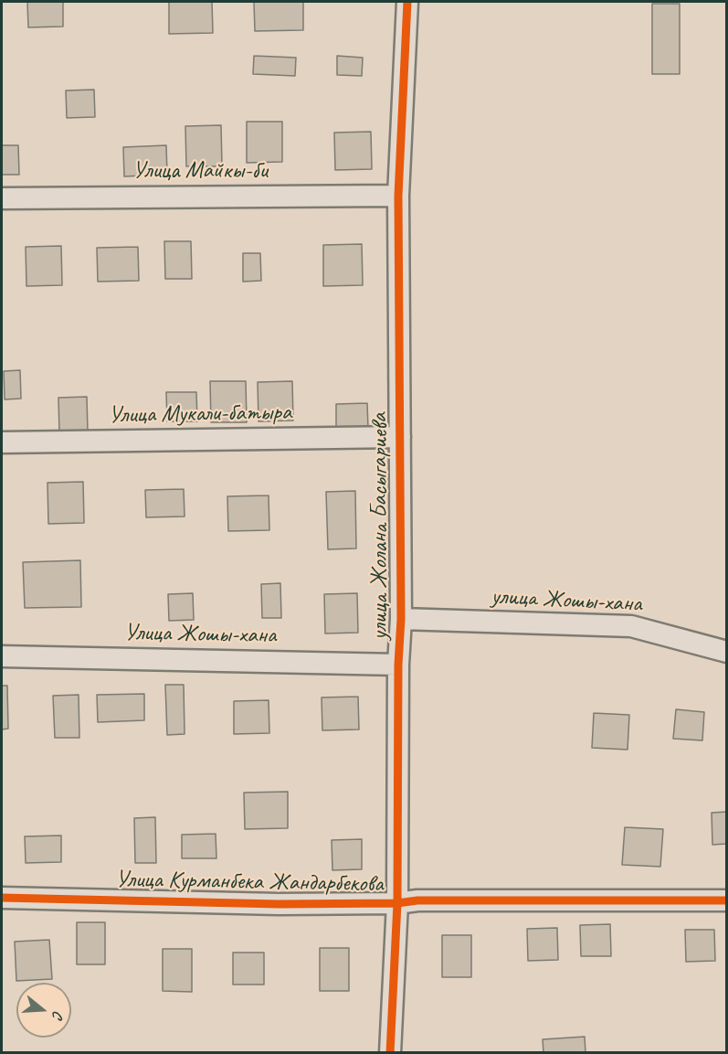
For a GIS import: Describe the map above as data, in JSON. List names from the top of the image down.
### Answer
{
  "streets": {
    "street": [
      "Улица Майкы-би",
      "Улица Мукали-батыра",
      "улица Жолана Басыгариева",
      "улица Жошы-хана",
      "Улица Жошы-хана",
      "Улица Курманбека Жандарбекова"
    ]
  },
  "crossings": [
    ["Улица Майкы-би", "улица Жолана Басыгариева"],
    ["Улица Мукали-батыра", "улица Жолана Басыгариева"],
    ["улица Жолана Басыгариева", "улица Жошы-хана"],
    ["улица Жолана Басыгариева", "Улица Жошы-хана"],
    ["улица Жолана Басыгариева", "Улица Курманбека Жандарбекова"]
  ],
  "north": "right"
}
